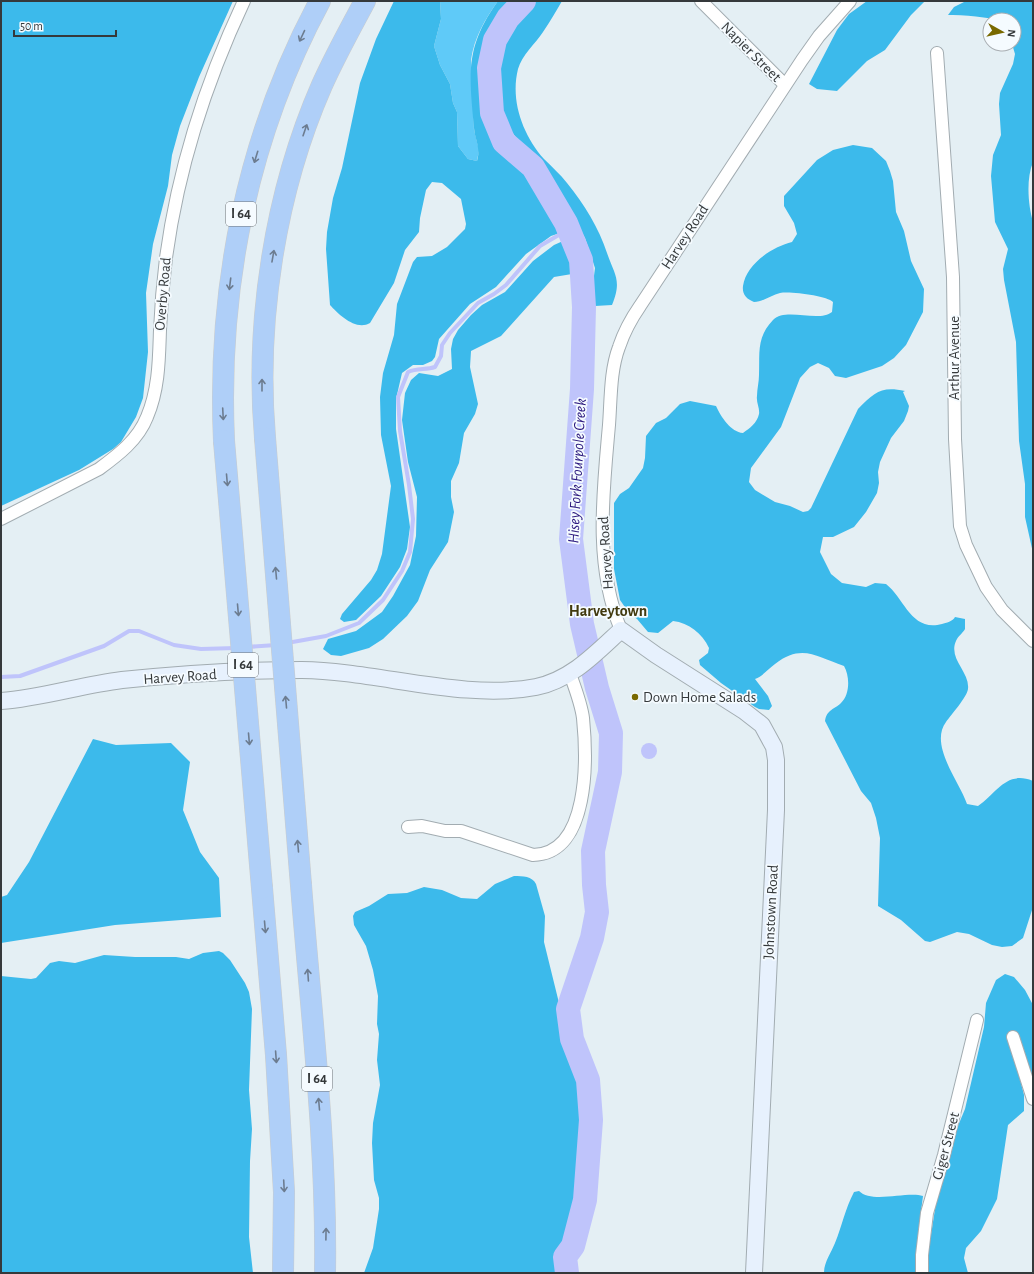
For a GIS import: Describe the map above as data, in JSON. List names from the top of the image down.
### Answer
{
  "streets": {
    "highway": ["I 64"],
    "street": [
      "Napier Street",
      "Harvey Road",
      "Overby Road",
      "Arthur Avenue",
      "Johnstown Road",
      "Giger Street"
    ]
  },
  "crossings": [
    ["Napier Street", "Harvey Road"],
    ["Harvey Road", "Johnstown Road"]
  ],
  "districts": ["Harveytown"],
  "water": ["Hisey Fork Fourpole Creek"],
  "places": ["Down Home Salads"],
  "scale_bar": "50 m",
  "north": "right"
}
